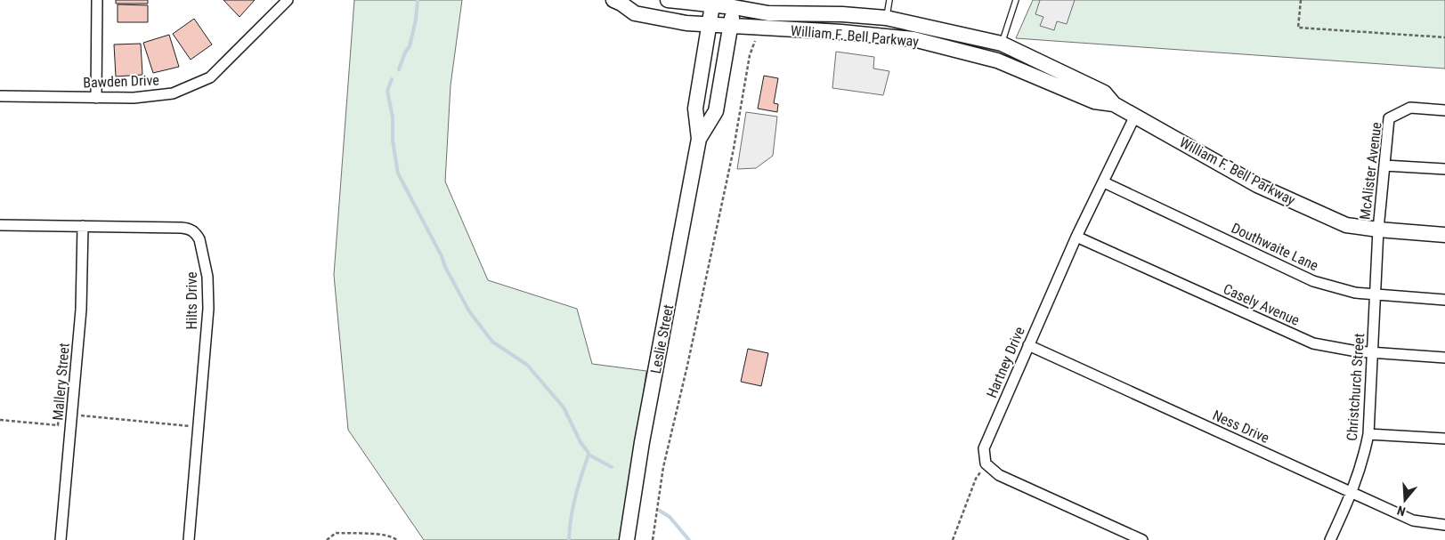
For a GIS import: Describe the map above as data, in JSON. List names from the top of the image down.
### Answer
{
  "streets": {
    "street": [
      "William F. Bell Parkway",
      "Bawden Drive",
      "McAlister Avenue",
      "Douthwaite Lane",
      "Hilts Drive",
      "Casely Avenue",
      "Leslie Street",
      "Hartney Drive",
      "Mallery Street",
      "Christchurch Street",
      "Ness Drive"
    ]
  },
  "crossings": [
    ["William F. Bell Parkway", "McAlister Avenue"],
    ["William F. Bell Parkway", "Leslie Street"],
    ["William F. Bell Parkway", "Hartney Drive"],
    ["William F. Bell Parkway", "Christchurch Street"],
    ["McAlister Avenue", "Christchurch Street"],
    ["Douthwaite Lane", "Hartney Drive"],
    ["Douthwaite Lane", "Christchurch Street"],
    ["Hilts Drive", "Mallery Street"],
    ["Casely Avenue", "Hartney Drive"],
    ["Casely Avenue", "Christchurch Street"],
    ["Hartney Drive", "Ness Drive"],
    ["Christchurch Street", "Ness Drive"]
  ],
  "north": "bottom"
}
